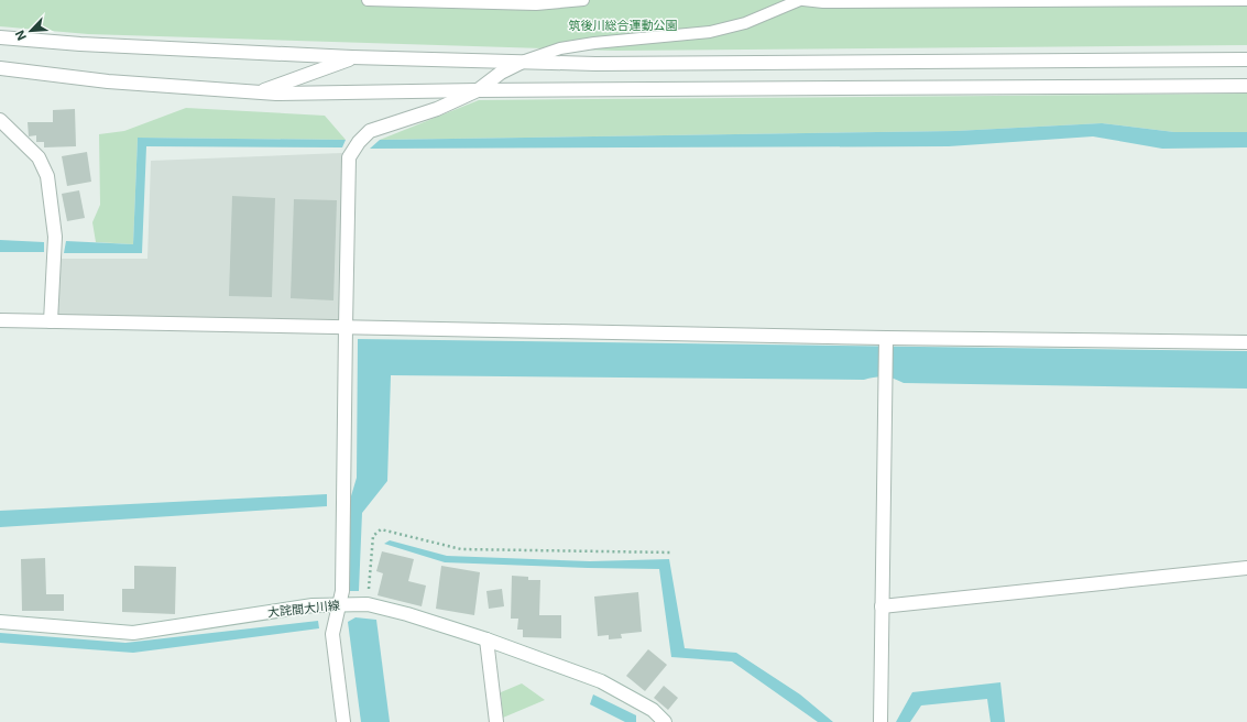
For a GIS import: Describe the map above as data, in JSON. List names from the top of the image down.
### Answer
{
  "streets": {
    "street": ["大詫間大川線"]
  },
  "parks": ["筑後川総合運動公園"],
  "north": "bottom left"
}
